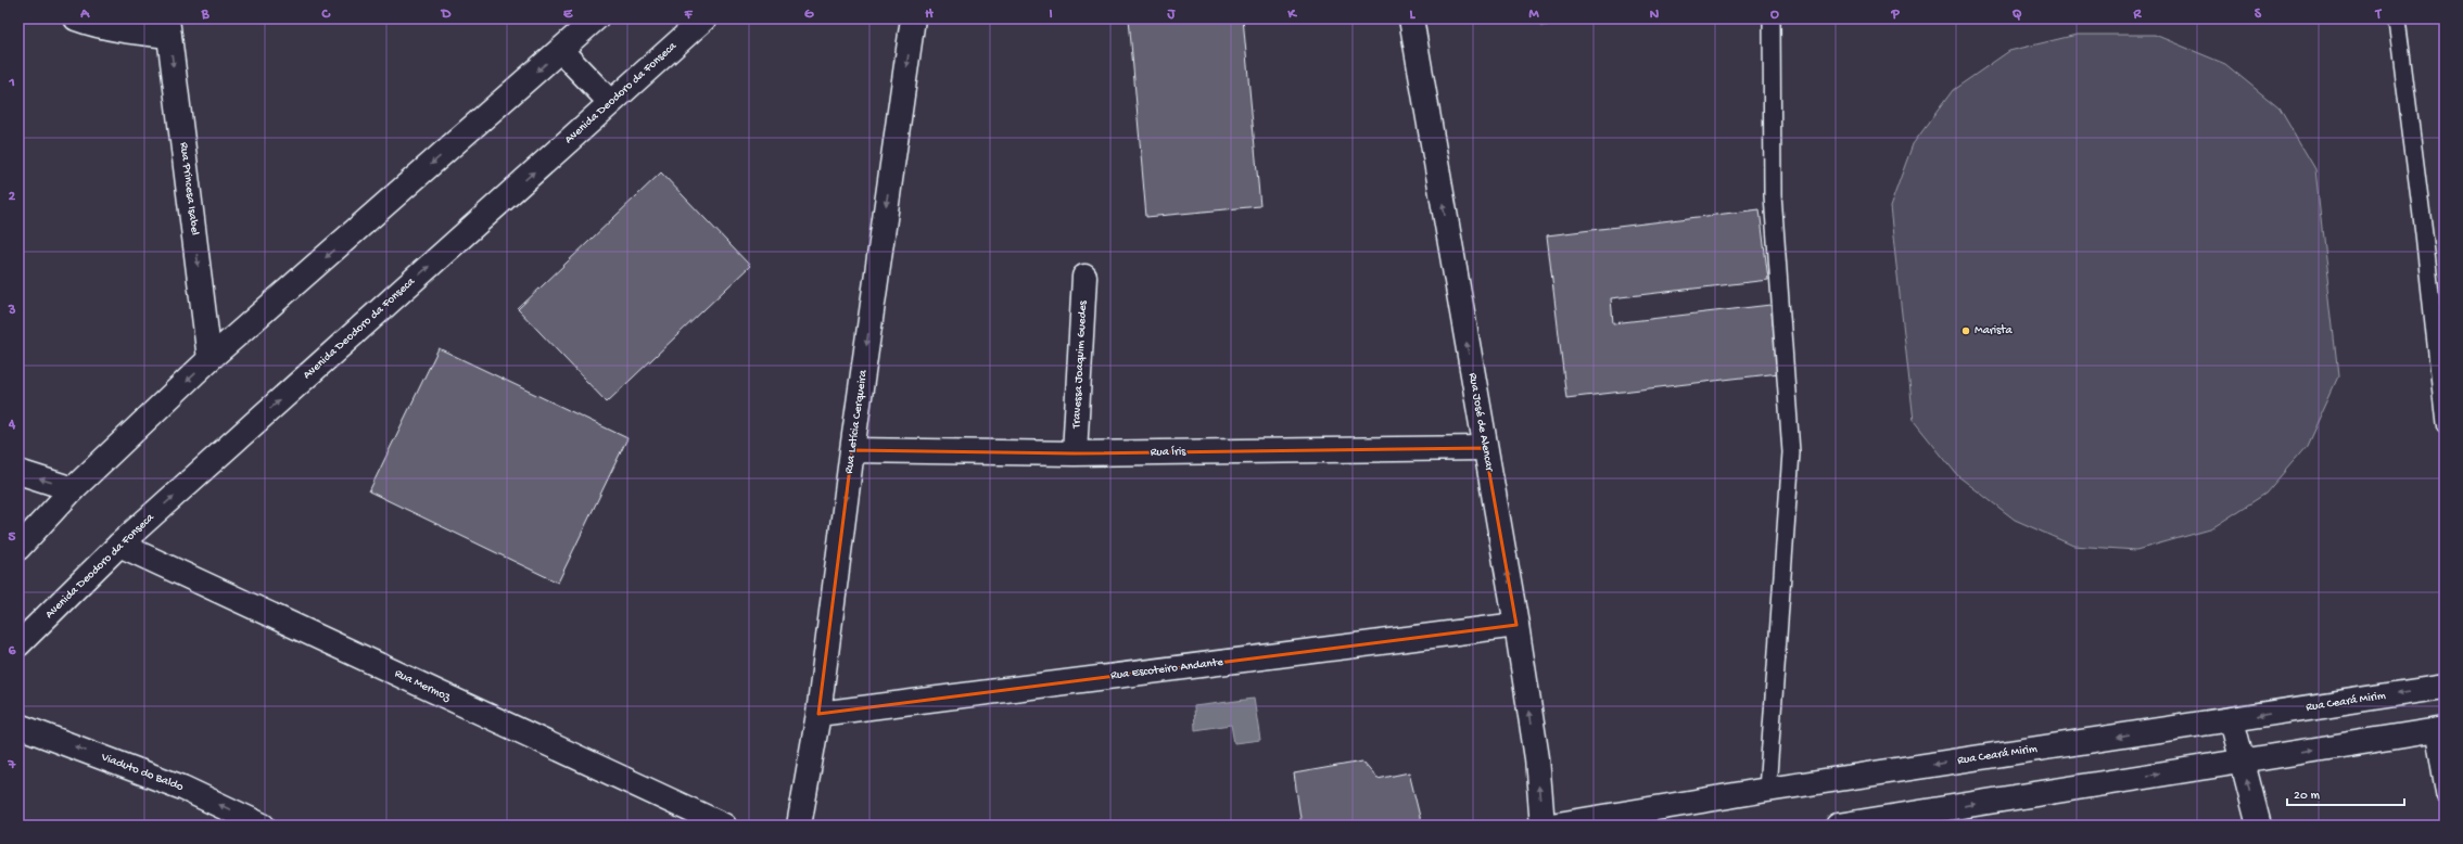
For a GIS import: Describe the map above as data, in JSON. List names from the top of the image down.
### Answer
{
  "streets": {
    "street": [
      "Avenida Deodoro da Fonseca",
      "Rua Princesa Isabel",
      "Travessa Joaquim Guedes",
      "Rua Letícia Cerqueira",
      "Rua José de Alencar",
      "Rua Íris",
      "Rua Escoteiro Andante",
      "Rua Mermoz",
      "Rua Ceará Mirim",
      "Viaduto do Baldo"
    ]
  },
  "crossings": [
    ["Avenida Deodoro da Fonseca", "Rua Mermoz"],
    ["Travessa Joaquim Guedes", "Rua Íris"],
    ["Rua Letícia Cerqueira", "Rua Íris"],
    ["Rua Letícia Cerqueira", "Rua Escoteiro Andante"],
    ["Rua José de Alencar", "Rua Íris"],
    ["Rua José de Alencar", "Rua Escoteiro Andante"]
  ],
  "one_way": [
    "Rua Princesa Isabel",
    "Rua Letícia Cerqueira",
    "Rua José de Alencar",
    "Viaduto do Baldo"
  ],
  "places": ["Marista"],
  "scale_bar": "20 m",
  "grid": {
    "columns": [
      "A",
      "B",
      "C",
      "D",
      "E",
      "F",
      "G",
      "H",
      "I",
      "J",
      "K",
      "L",
      "M",
      "N",
      "O",
      "P",
      "Q",
      "R",
      "S",
      "T"
    ],
    "rows": [
      "1",
      "2",
      "3",
      "4",
      "5",
      "6",
      "7"
    ]
  }
}
